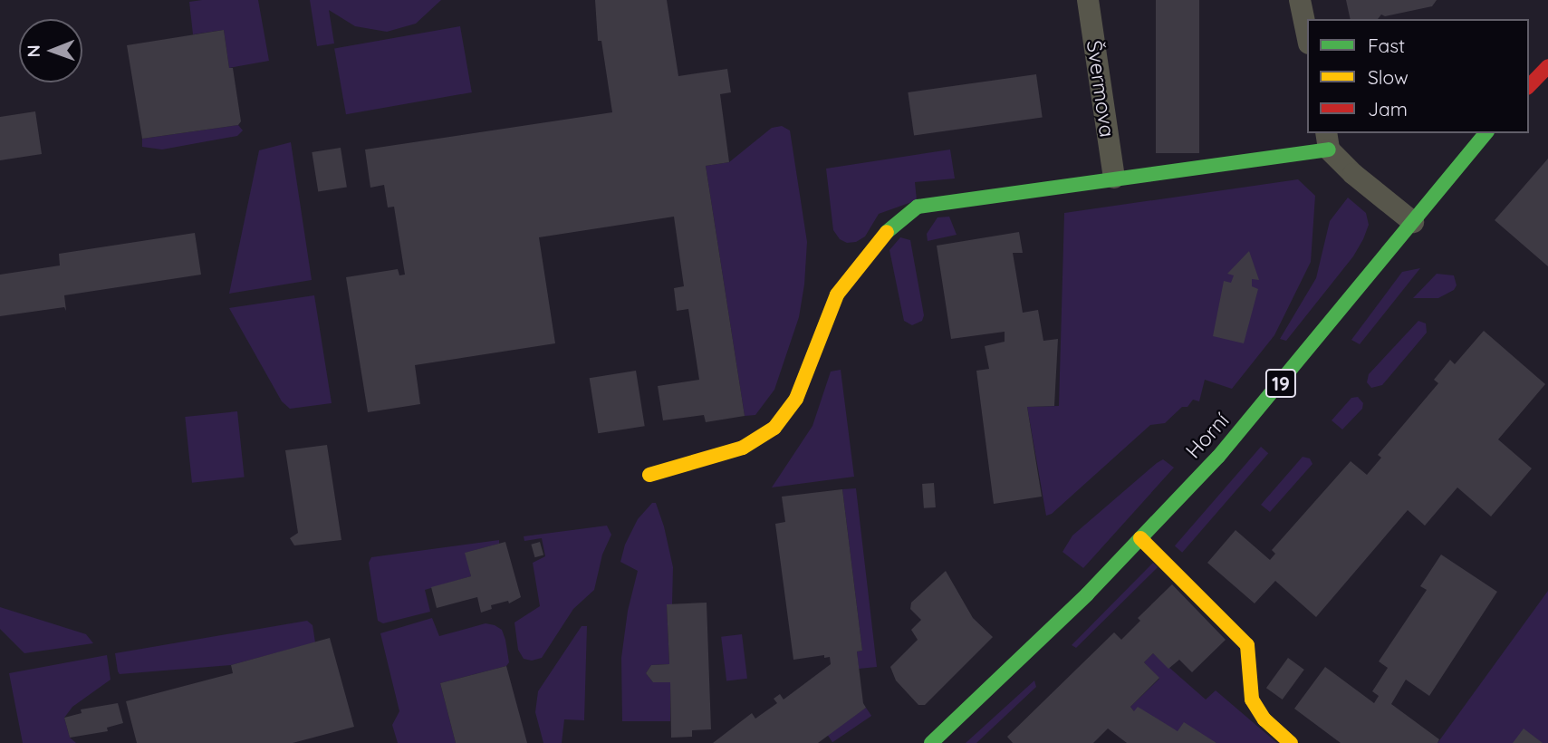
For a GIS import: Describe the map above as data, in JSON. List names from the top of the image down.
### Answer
{
  "streets": {
    "street": ["Švermova", "19", "Horní"]
  },
  "legend": ["Fast", "Slow", "Jam"],
  "north": "left"
}
